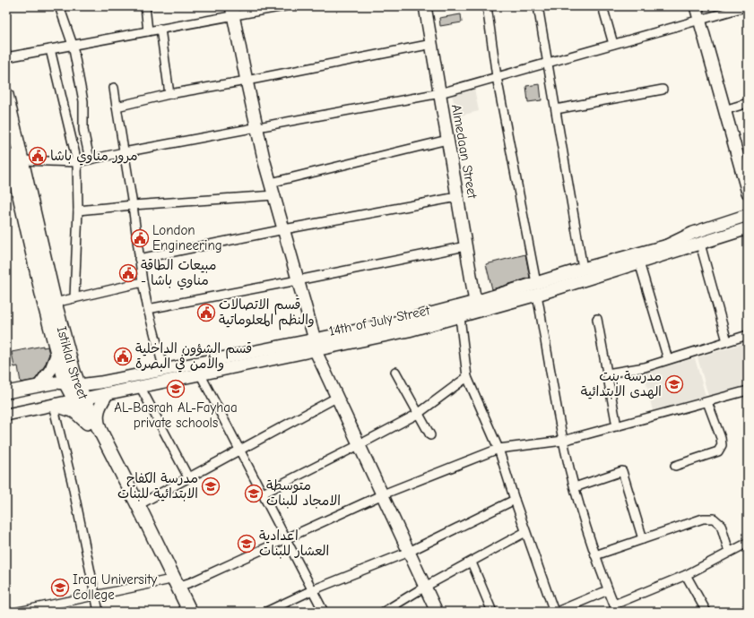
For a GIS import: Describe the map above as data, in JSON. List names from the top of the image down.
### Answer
{
  "streets": {
    "main road": ["Almedaan Street", "14th of July Street", "Istiklal Street"]
  },
  "crossings": [
    ["Almedaan Street", "14th of July Street"],
    ["14th of July Street", "Istiklal Street"]
  ],
  "places": {
    "public building": [
      "مرور مناوي باشا",
      "London Engineering",
      "مبيعات الطاقة - مناوي باشا",
      "قسم الاتصالات والنظم المعلوماتية",
      "قسم الشؤون الداخلية والأمن في البصرة"
    ],
    "school or university": [
      "مدرسة بنت الهدى اﻻبتدائية",
      "AL-Basrah AL-Fayhaa private schools",
      "مدرسة الكفاح الابتدائية للبنات",
      "متوسطة الامجاد للبنات",
      "اعدادية العشار للبنات",
      "Iraq University College"
    ]
  }
}
